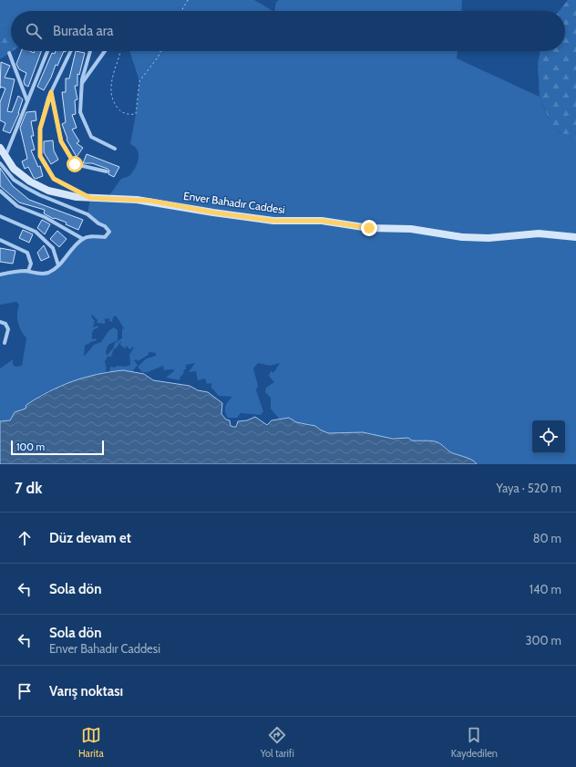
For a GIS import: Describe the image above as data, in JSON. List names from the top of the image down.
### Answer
{
  "streets": {
    "main road": ["Enver Bahadır Caddesi"]
  },
  "scale_bar": "100 m",
  "page": {
    "search": "Burada ara",
    "scale": "100 m",
    "heading": ["7 dk", "Yaya · 520 m"],
    "list": [
      ["Düz devam et", "80 m"],
      ["Sola dön", "140 m"],
      ["Sola dön", "Enver Bahadır Caddesi", "300 m"],
      "Varış noktası"
    ],
    "nav": ["Harita", "Yol tarifi", "Kaydedilen"]
  }
}
